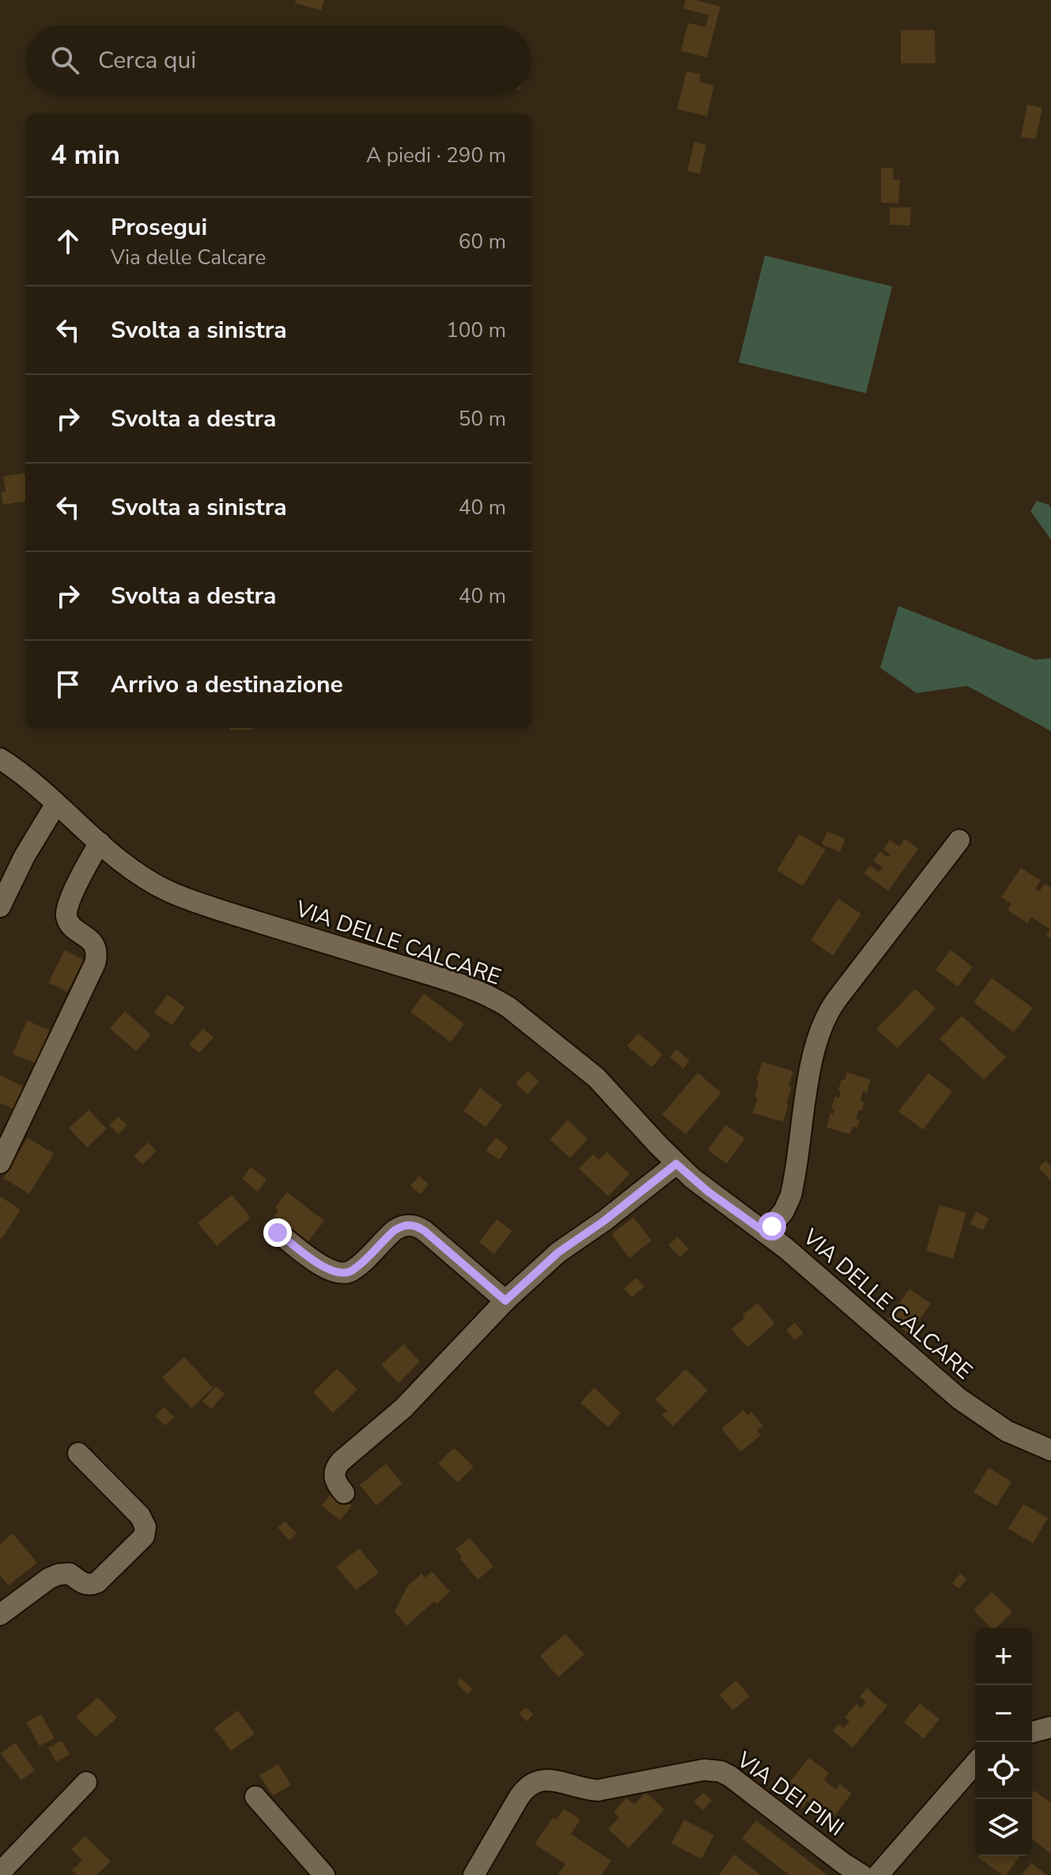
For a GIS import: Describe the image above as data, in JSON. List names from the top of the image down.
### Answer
{
  "streets": {
    "street": ["VIA DELLE CALCARE", "VIA DEI PINI"]
  },
  "page": {
    "search": "Cerca qui",
    "heading": ["4 min", "A piedi · 290 m"],
    "list": [
      ["Prosegui", "Via delle Calcare", "60 m"],
      ["Svolta a sinistra", "100 m"],
      ["Svolta a destra", "50 m"],
      ["Svolta a sinistra", "40 m"],
      ["Svolta a destra", "40 m"],
      "Arrivo a destinazione"
    ],
    "map_buttons": ["+", "−"]
  }
}
